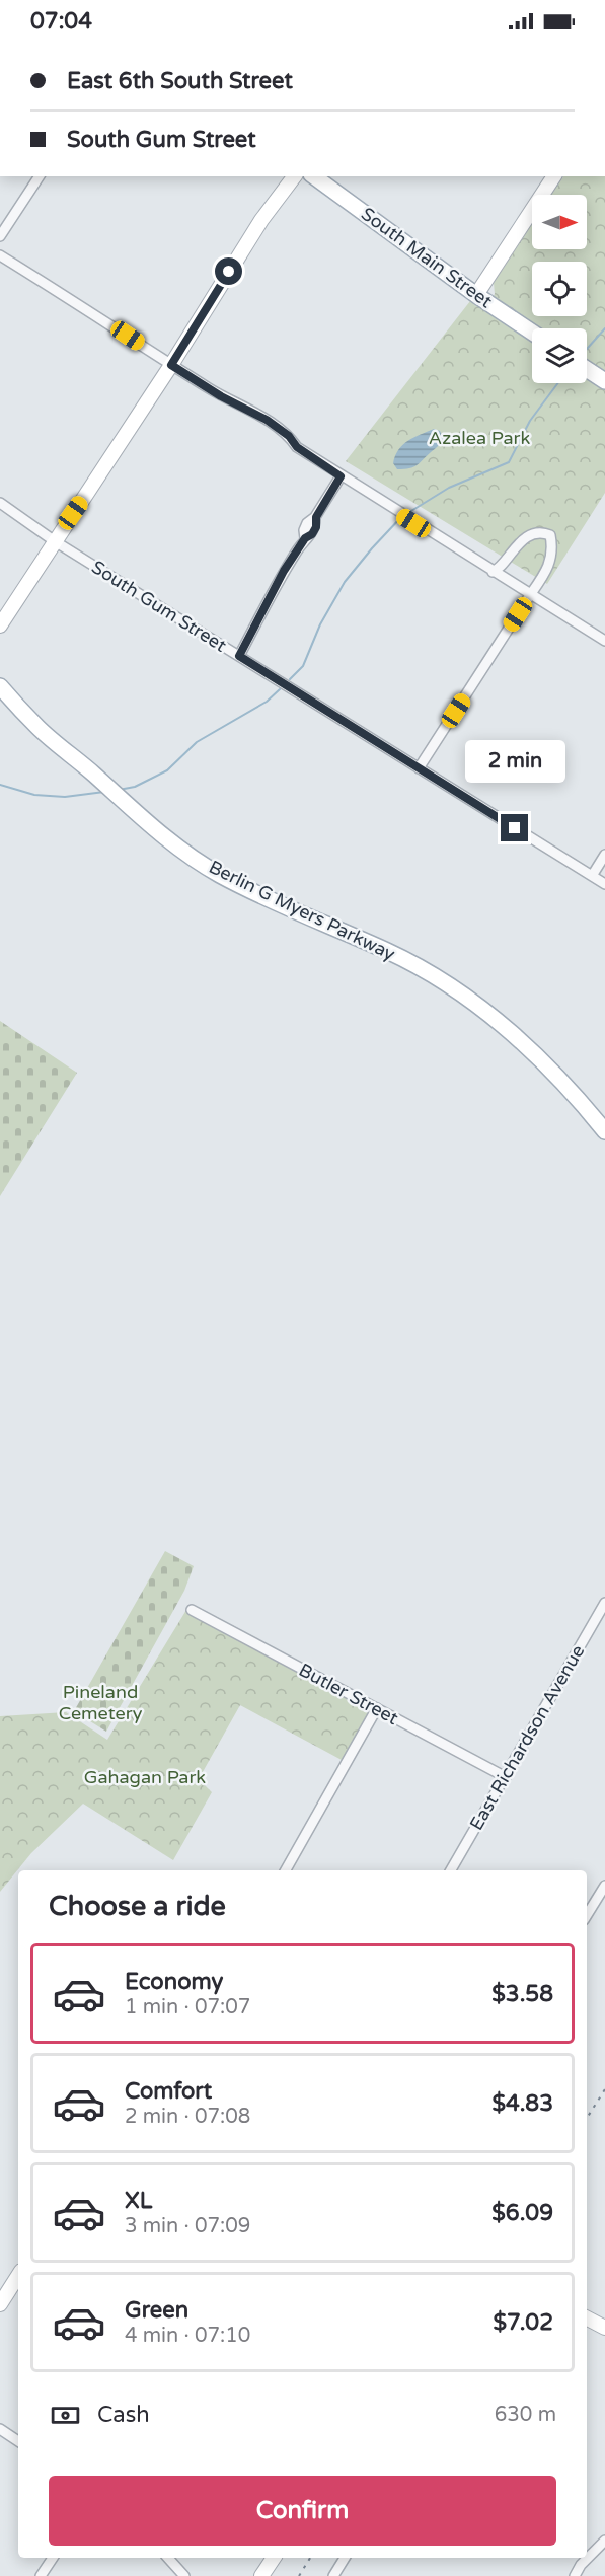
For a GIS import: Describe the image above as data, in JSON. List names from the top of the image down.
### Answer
{
  "streets": {
    "main road": ["South Main Street", "Berlin G Myers Parkway"],
    "street": ["South Gum Street", "Butler Street", "East Richardson Avenue"]
  },
  "crossings": [
    ["Butler Street", "East Richardson Avenue"]
  ],
  "parks": ["Azalea Park", "Pineland Cemetery", "Gahagan Park"],
  "north": "right",
  "page": {
    "status": "07:04",
    "banner": ["East 6th South Street", "South Gum Street"],
    "bubble": "2 min",
    "heading": "Choose a ride",
    "list": [
      {
        "name": "Economy",
        "note": "1 min · 07:07",
        "value": "$3.58"
      },
      {
        "name": "Comfort",
        "note": "2 min · 07:08",
        "value": "$4.83"
      },
      {
        "name": "XL",
        "note": "3 min · 07:09",
        "value": "$6.09"
      },
      {
        "name": "Green",
        "note": "4 min · 07:10",
        "value": "$7.02"
      }
    ],
    "pay": ["Cash", "630 m"],
    "buttons": "Confirm"
  }
}
